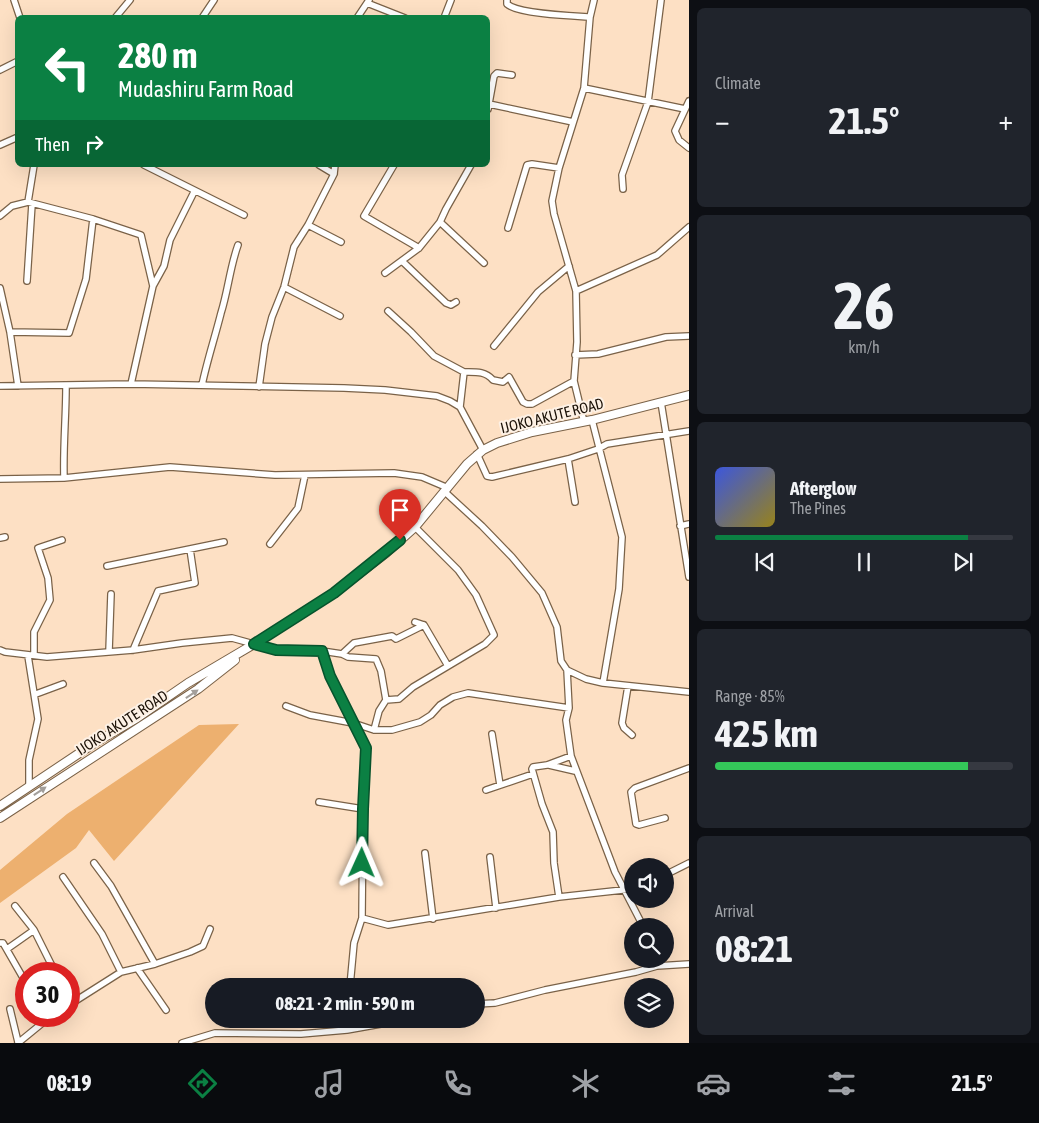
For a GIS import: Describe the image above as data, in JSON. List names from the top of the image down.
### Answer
{
  "streets": {
    "main road": ["IJOKO AKUTE ROAD"]
  },
  "page": {
    "tile": [
      "Climate",
      ["26", "km/h"],
      ["Range · 85%", "425 km"],
      ["Arrival", "08:21"]
    ],
    "turn": ["280 m", "Mudashiru Farm Road"],
    "heat": ["−", "21.5°", "+"],
    "then": "Then",
    "song": ["Afterglow", "The Pines"],
    "limit": "30",
    "trip": "08:21 · 2 min · 590 m",
    "tabs": ["08:19", "21.5°"]
  }
}
